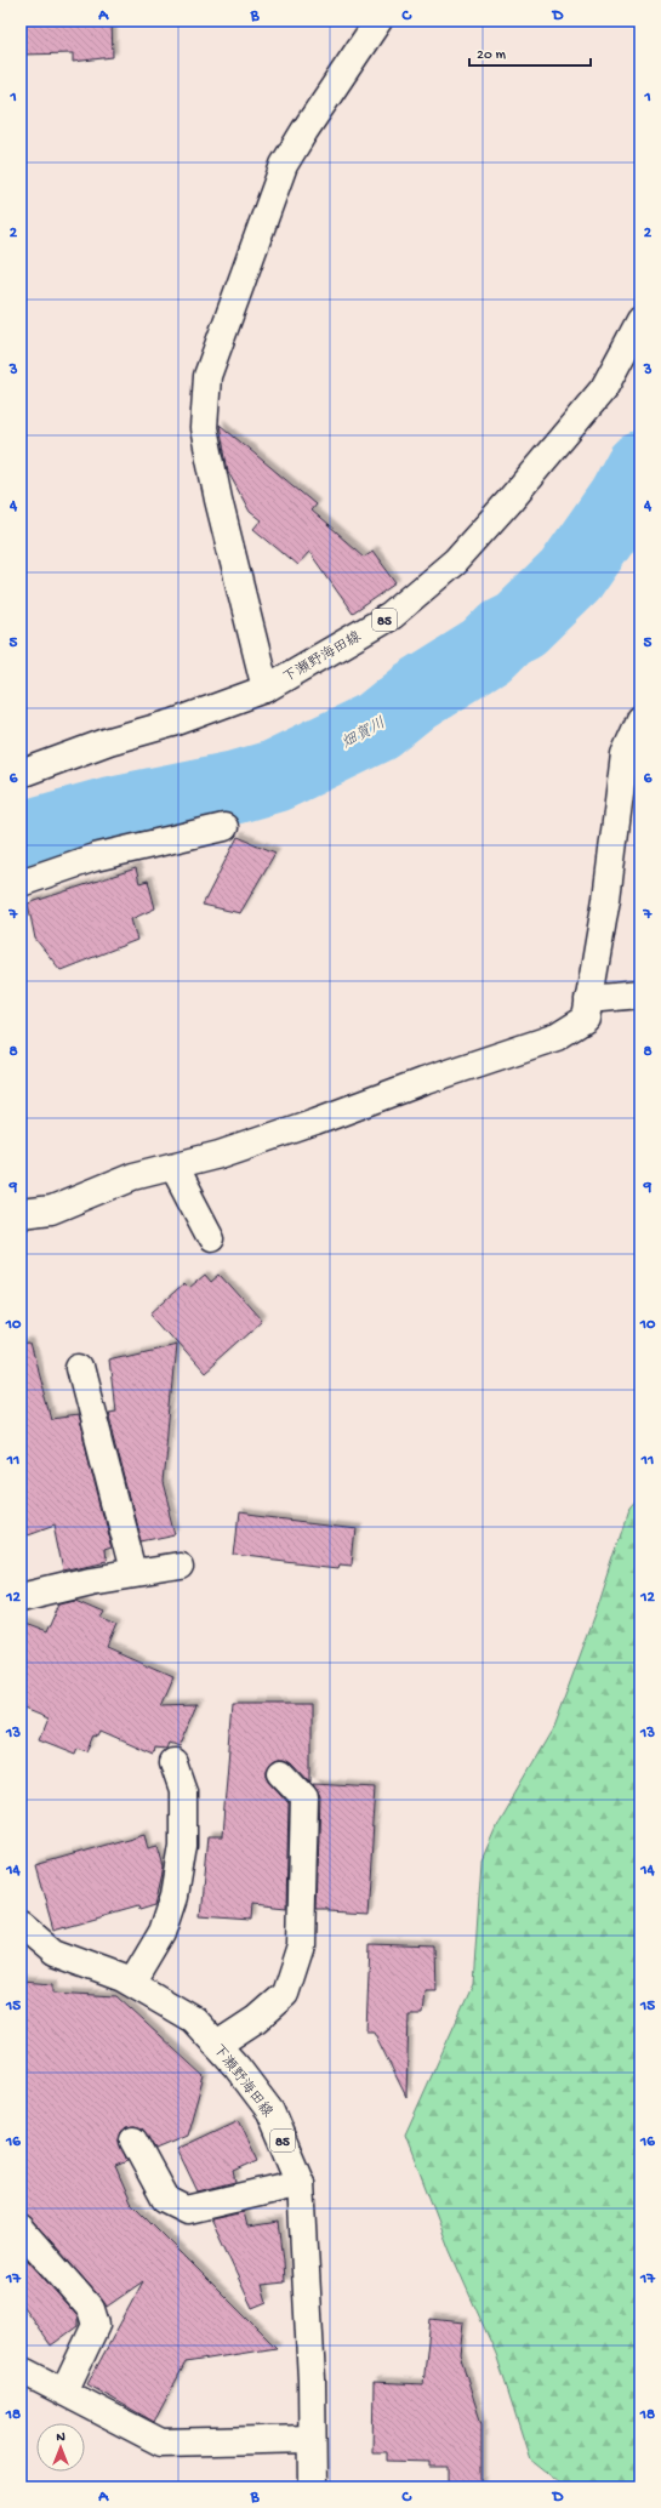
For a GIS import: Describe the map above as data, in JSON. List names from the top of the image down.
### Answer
{
  "streets": {
    "street": ["85", "下瀬野海田線"]
  },
  "water": ["畑賀川"],
  "scale_bar": "20 m",
  "north": "top",
  "grid": {
    "columns": [
      "A",
      "B",
      "C",
      "D"
    ],
    "rows": [
      "1",
      "2",
      "3",
      "4",
      "5",
      "6",
      "7",
      "8",
      "9",
      "10",
      "11",
      "12",
      "13",
      "14",
      "15",
      "16",
      "17",
      "18"
    ]
  }
}
